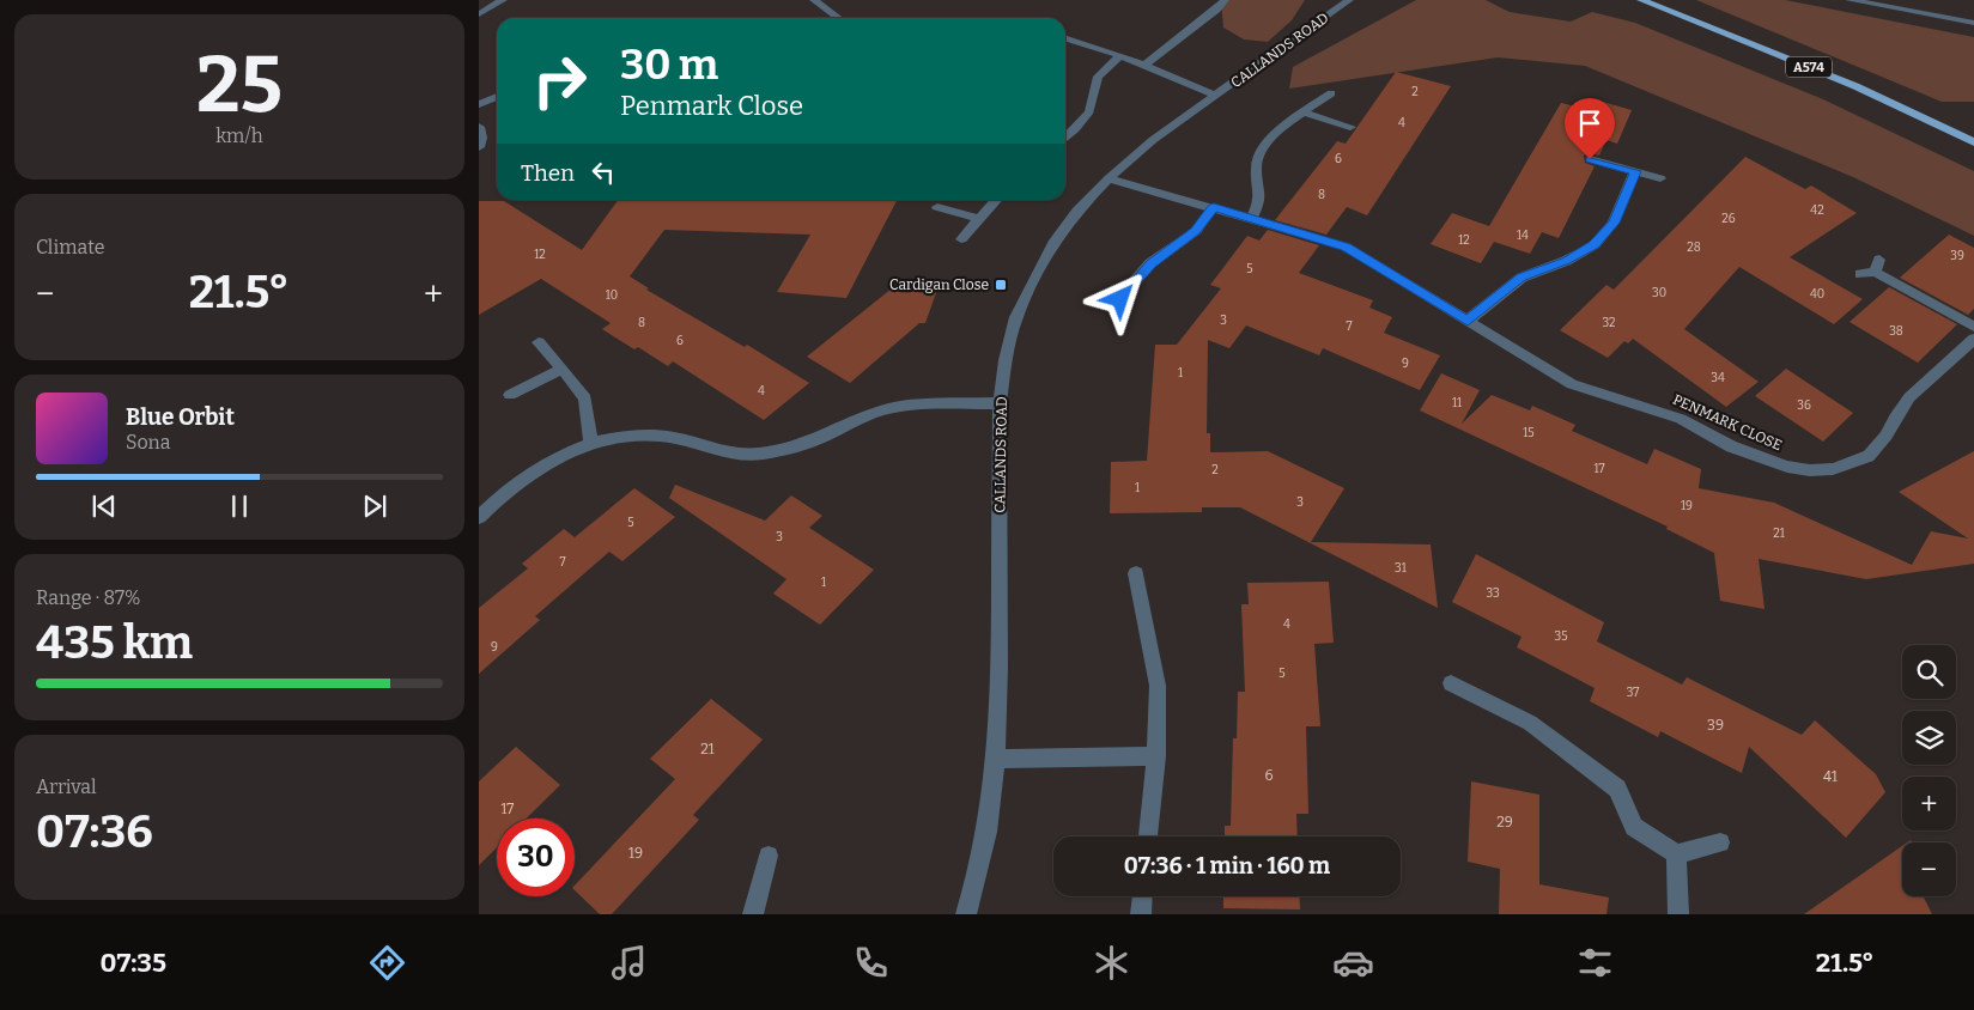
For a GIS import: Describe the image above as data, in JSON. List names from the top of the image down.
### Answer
{
  "streets": {
    "main road": ["A574"],
    "street": ["CALLANDS ROAD", "PENMARK CLOSE"]
  },
  "crossings": [
    ["CALLANDS ROAD", "PENMARK CLOSE"]
  ],
  "places": {
    "transit": ["Cardigan Close"]
  },
  "house_numbers": [
    "2",
    "4",
    "6",
    "8",
    "42",
    "26",
    "14",
    "12",
    "28",
    "12",
    "39",
    "5",
    "30",
    "40",
    "10",
    "3",
    "8",
    "32",
    "7",
    "38",
    "6",
    "9",
    "1",
    "34",
    "4",
    "11",
    "36",
    "15",
    "17",
    "2",
    "1",
    "3",
    "19",
    "5",
    "21",
    "3",
    "7",
    "31",
    "1",
    "33",
    "4",
    "35",
    "9",
    "5",
    "37",
    "39",
    "21",
    "6",
    "41",
    "17",
    "29",
    "19"
  ],
  "page": {
    "tile": [
      ["25", "km/h"],
      "Climate",
      ["Range · 87%", "435 km"],
      ["Arrival", "07:36"]
    ],
    "turn": ["30 m", "Penmark Close"],
    "then": "Then",
    "heat": ["−", "21.5°", "+"],
    "song": ["Blue Orbit", "Sona"],
    "map_buttons": ["+", "−"],
    "limit": "30",
    "trip": "07:36 · 1 min · 160 m",
    "tabs": ["07:35", "21.5°"]
  }
}
